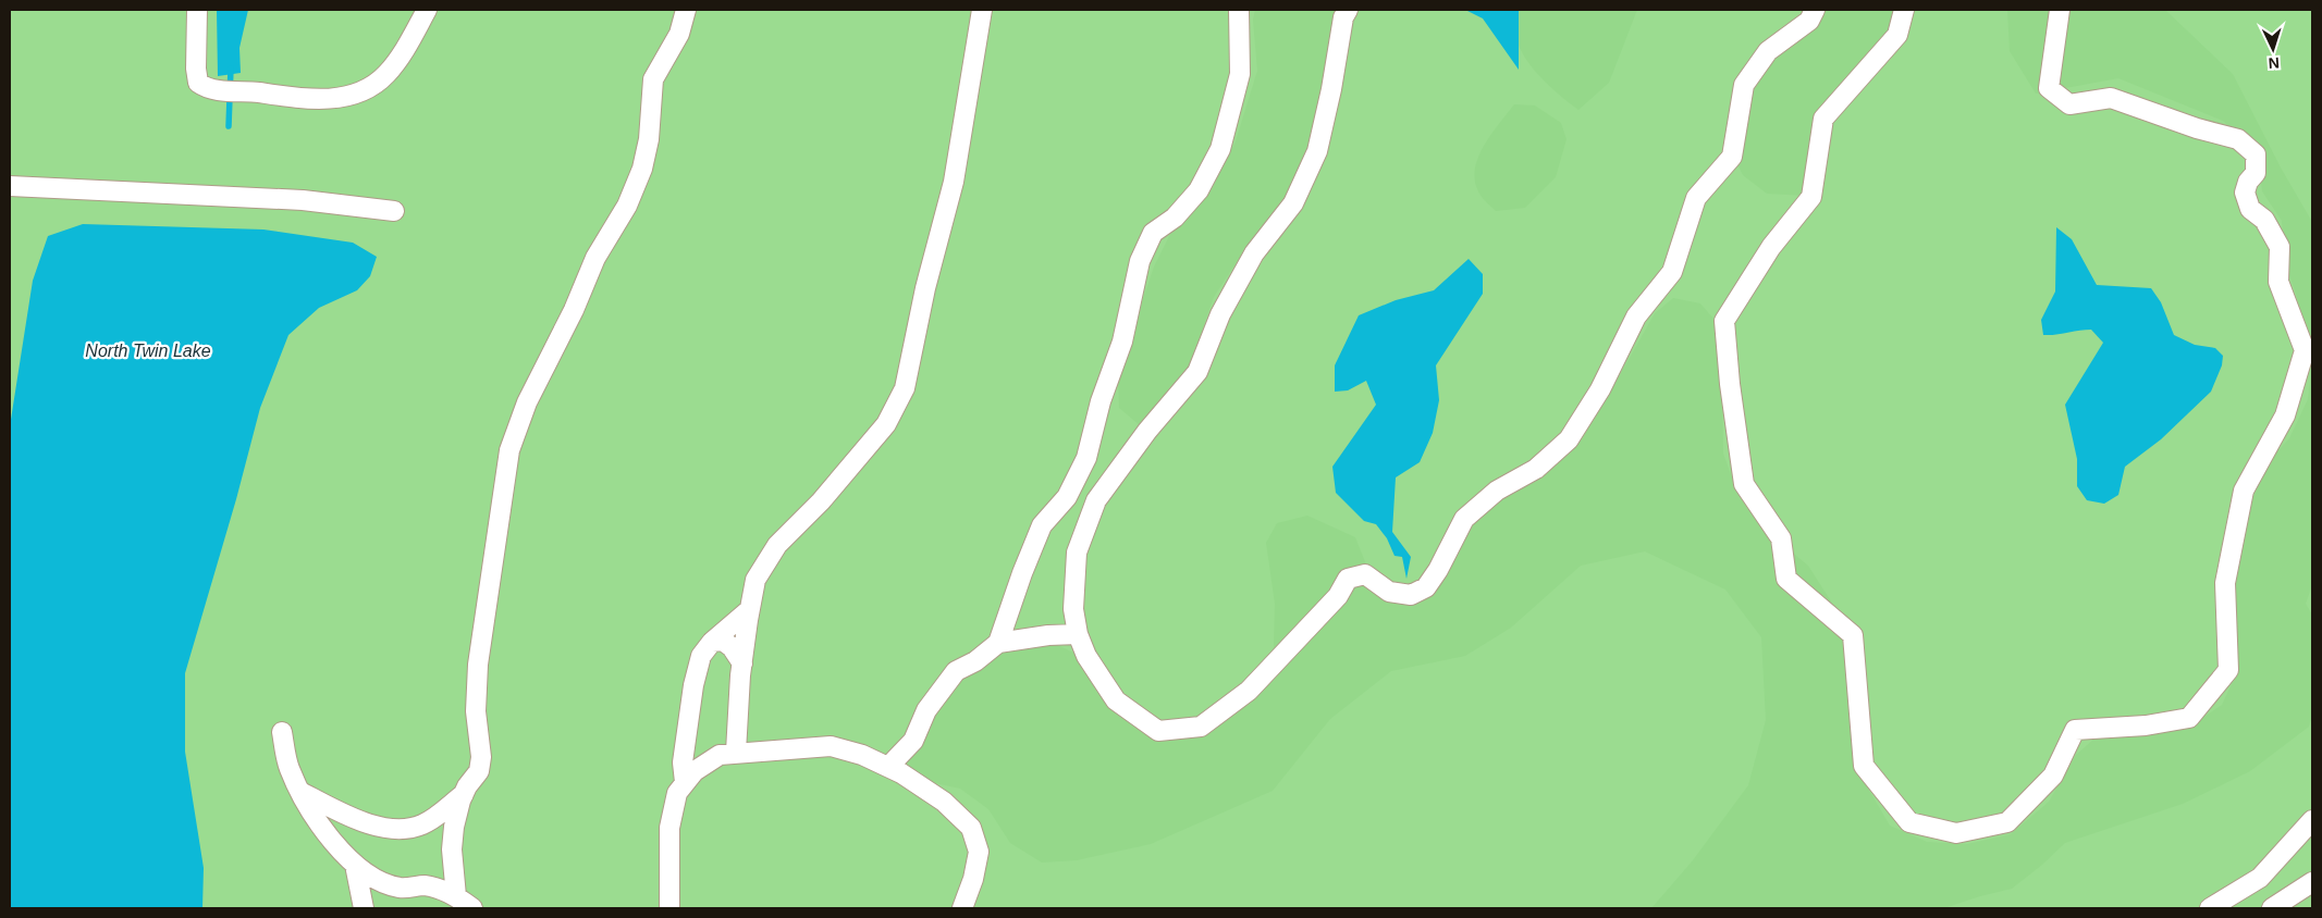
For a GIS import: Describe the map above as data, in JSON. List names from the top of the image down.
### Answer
{
  "water": ["North Twin Lake"],
  "north": "bottom"
}
